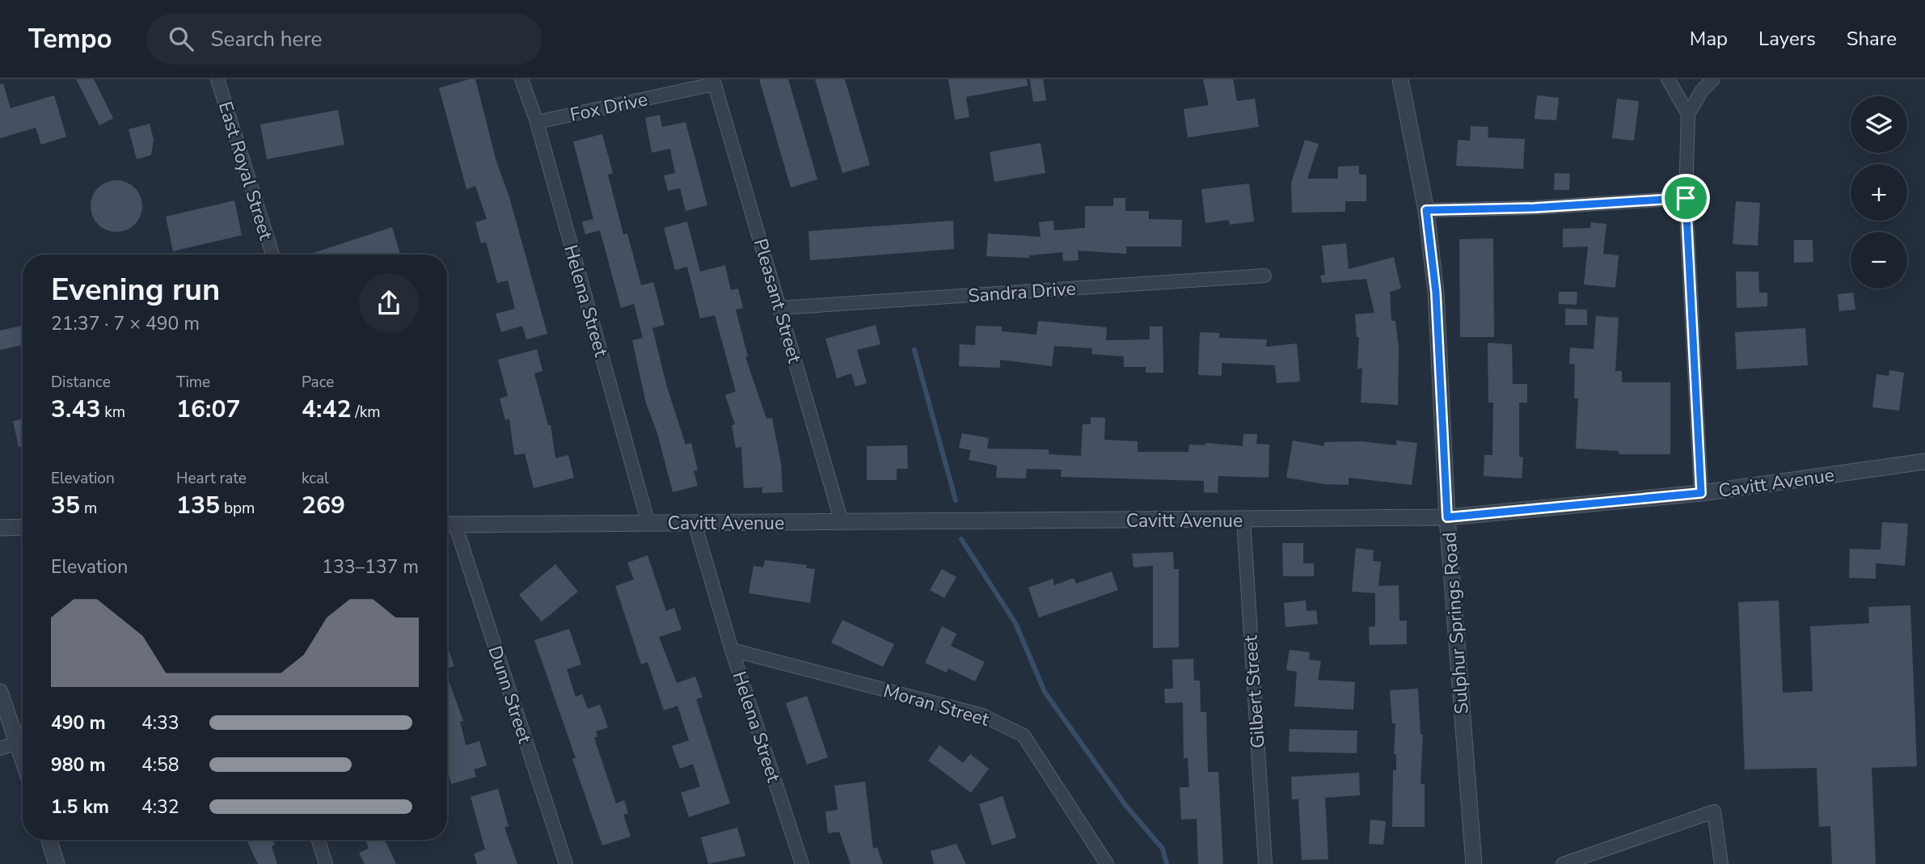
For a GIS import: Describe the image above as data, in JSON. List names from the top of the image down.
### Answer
{
  "streets": {
    "street": [
      "Fox Drive",
      "East Royal Street",
      "Sandra Drive",
      "Helena Street",
      "Pleasant Street",
      "Cavitt Avenue",
      "Sulphur Springs Road",
      "Gilbert Street",
      "Dunn Street",
      "Moran Street"
    ]
  },
  "crossings": [
    ["Fox Drive", "Helena Street"],
    ["Fox Drive", "Pleasant Street"],
    ["Sandra Drive", "Pleasant Street"],
    ["Helena Street", "Cavitt Avenue"],
    ["Helena Street", "Moran Street"],
    ["Pleasant Street", "Cavitt Avenue"],
    ["Cavitt Avenue", "Sulphur Springs Road"],
    ["Cavitt Avenue", "Gilbert Street"],
    ["Cavitt Avenue", "Dunn Street"]
  ],
  "page": {
    "header": "Tempo",
    "search": "Search here",
    "nav": ["Map", "Layers", "Share"],
    "map_buttons": ["+", "−"],
    "heading": ["Evening run", "21:37 · 7 × 490 m"],
    "stats": [
      ["Distance", "3.43 km"],
      ["Time", "16:07"],
      ["Pace", "4:42 /km"],
      ["Elevation", "35 m"],
      ["Heart rate", "135 bpm"],
      ["kcal", "269"]
    ],
    "chart": ["Elevation", "133–137 m"],
    "list": [
      {
        "name": "490 m",
        "note": "4:33"
      },
      {
        "name": "980 m",
        "note": "4:58"
      },
      {
        "name": "1.5 km",
        "note": "4:32"
      }
    ]
  }
}
